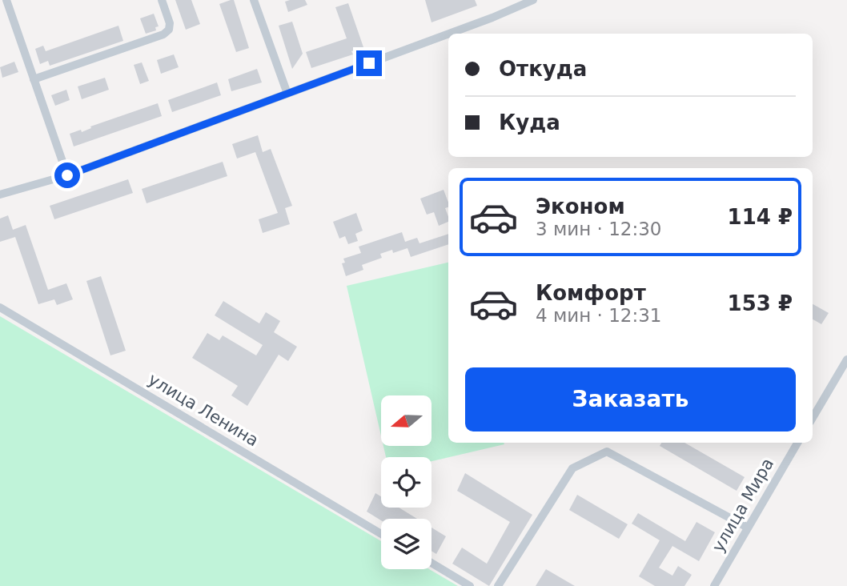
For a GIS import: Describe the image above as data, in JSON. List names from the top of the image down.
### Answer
{
  "streets": {
    "street": ["улица Ленина", "улица Мира"]
  },
  "north": "left",
  "page": {
    "banner": ["Откуда", "Куда"],
    "list": [
      {
        "name": "Эконом",
        "note": "3 мин · 12:30",
        "value": "114 ₽"
      },
      {
        "name": "Комфорт",
        "note": "4 мин · 12:31",
        "value": "153 ₽"
      }
    ],
    "buttons": "Заказать"
  }
}
